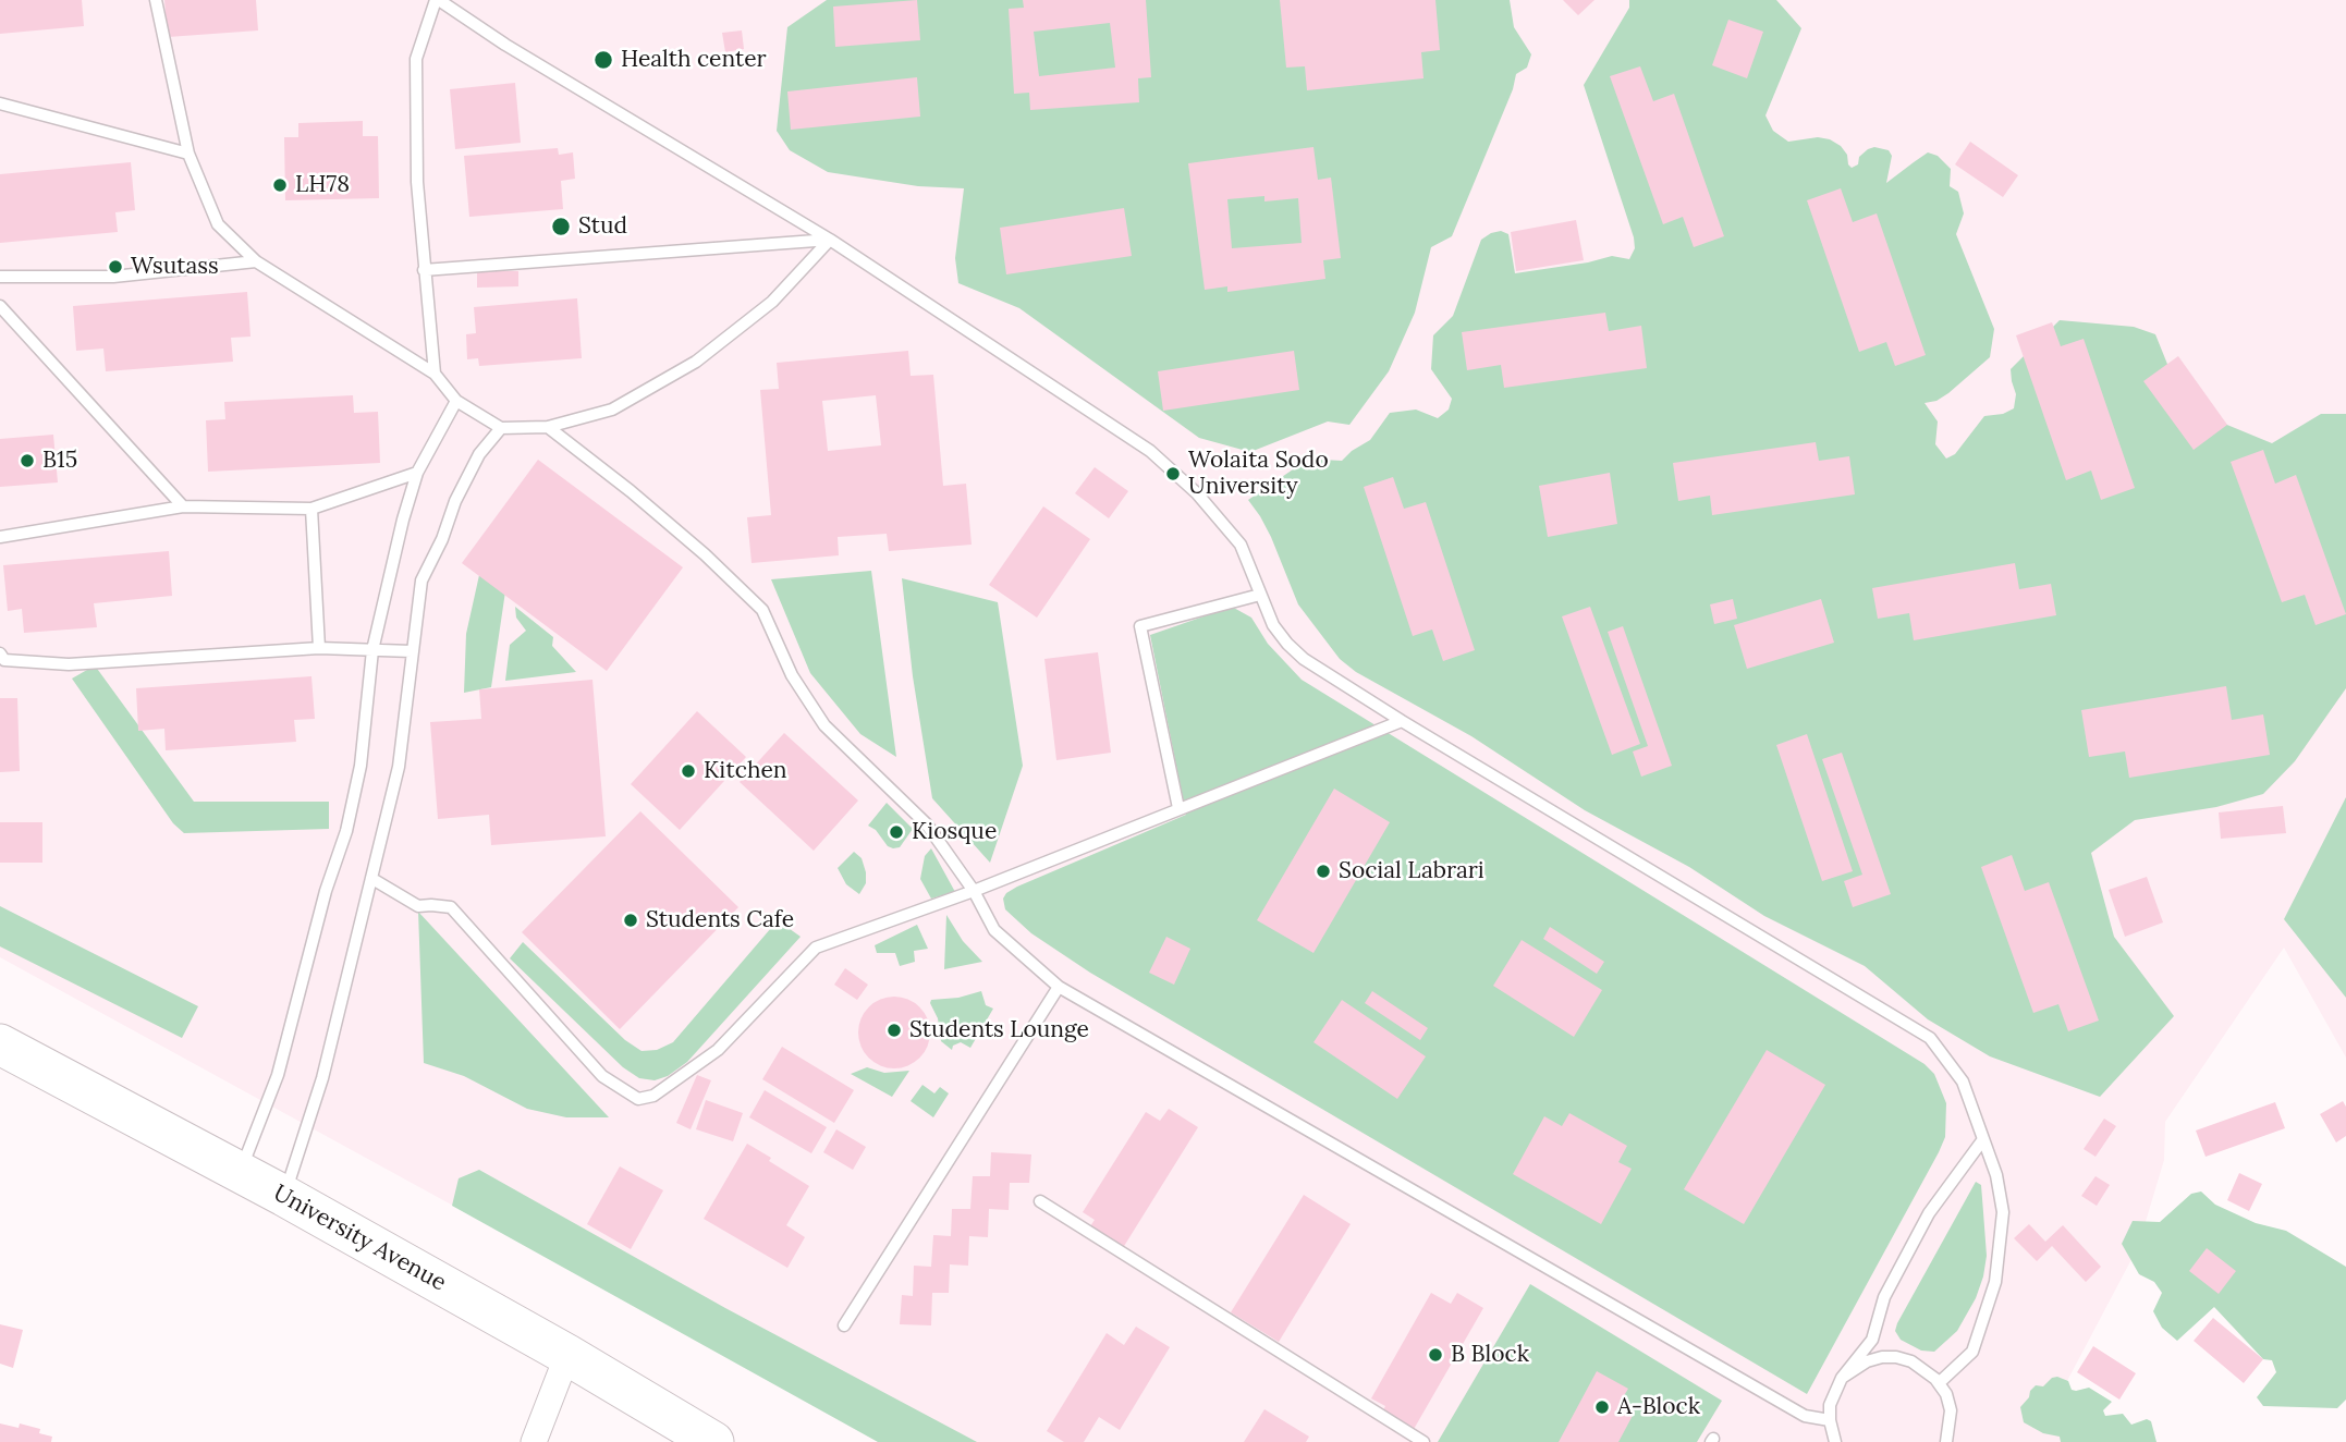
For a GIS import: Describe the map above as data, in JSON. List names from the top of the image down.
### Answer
{
  "streets": {
    "highway": ["University Avenue"]
  },
  "places": [
    "Health center",
    "LH78",
    "Stud",
    "Wsutass",
    "B15",
    "Wolaita Sodo University",
    "Kitchen",
    "Kiosque",
    "Social Labrari",
    "Students Cafe",
    "Students Lounge",
    "B Block",
    "A-Block"
  ]
}
